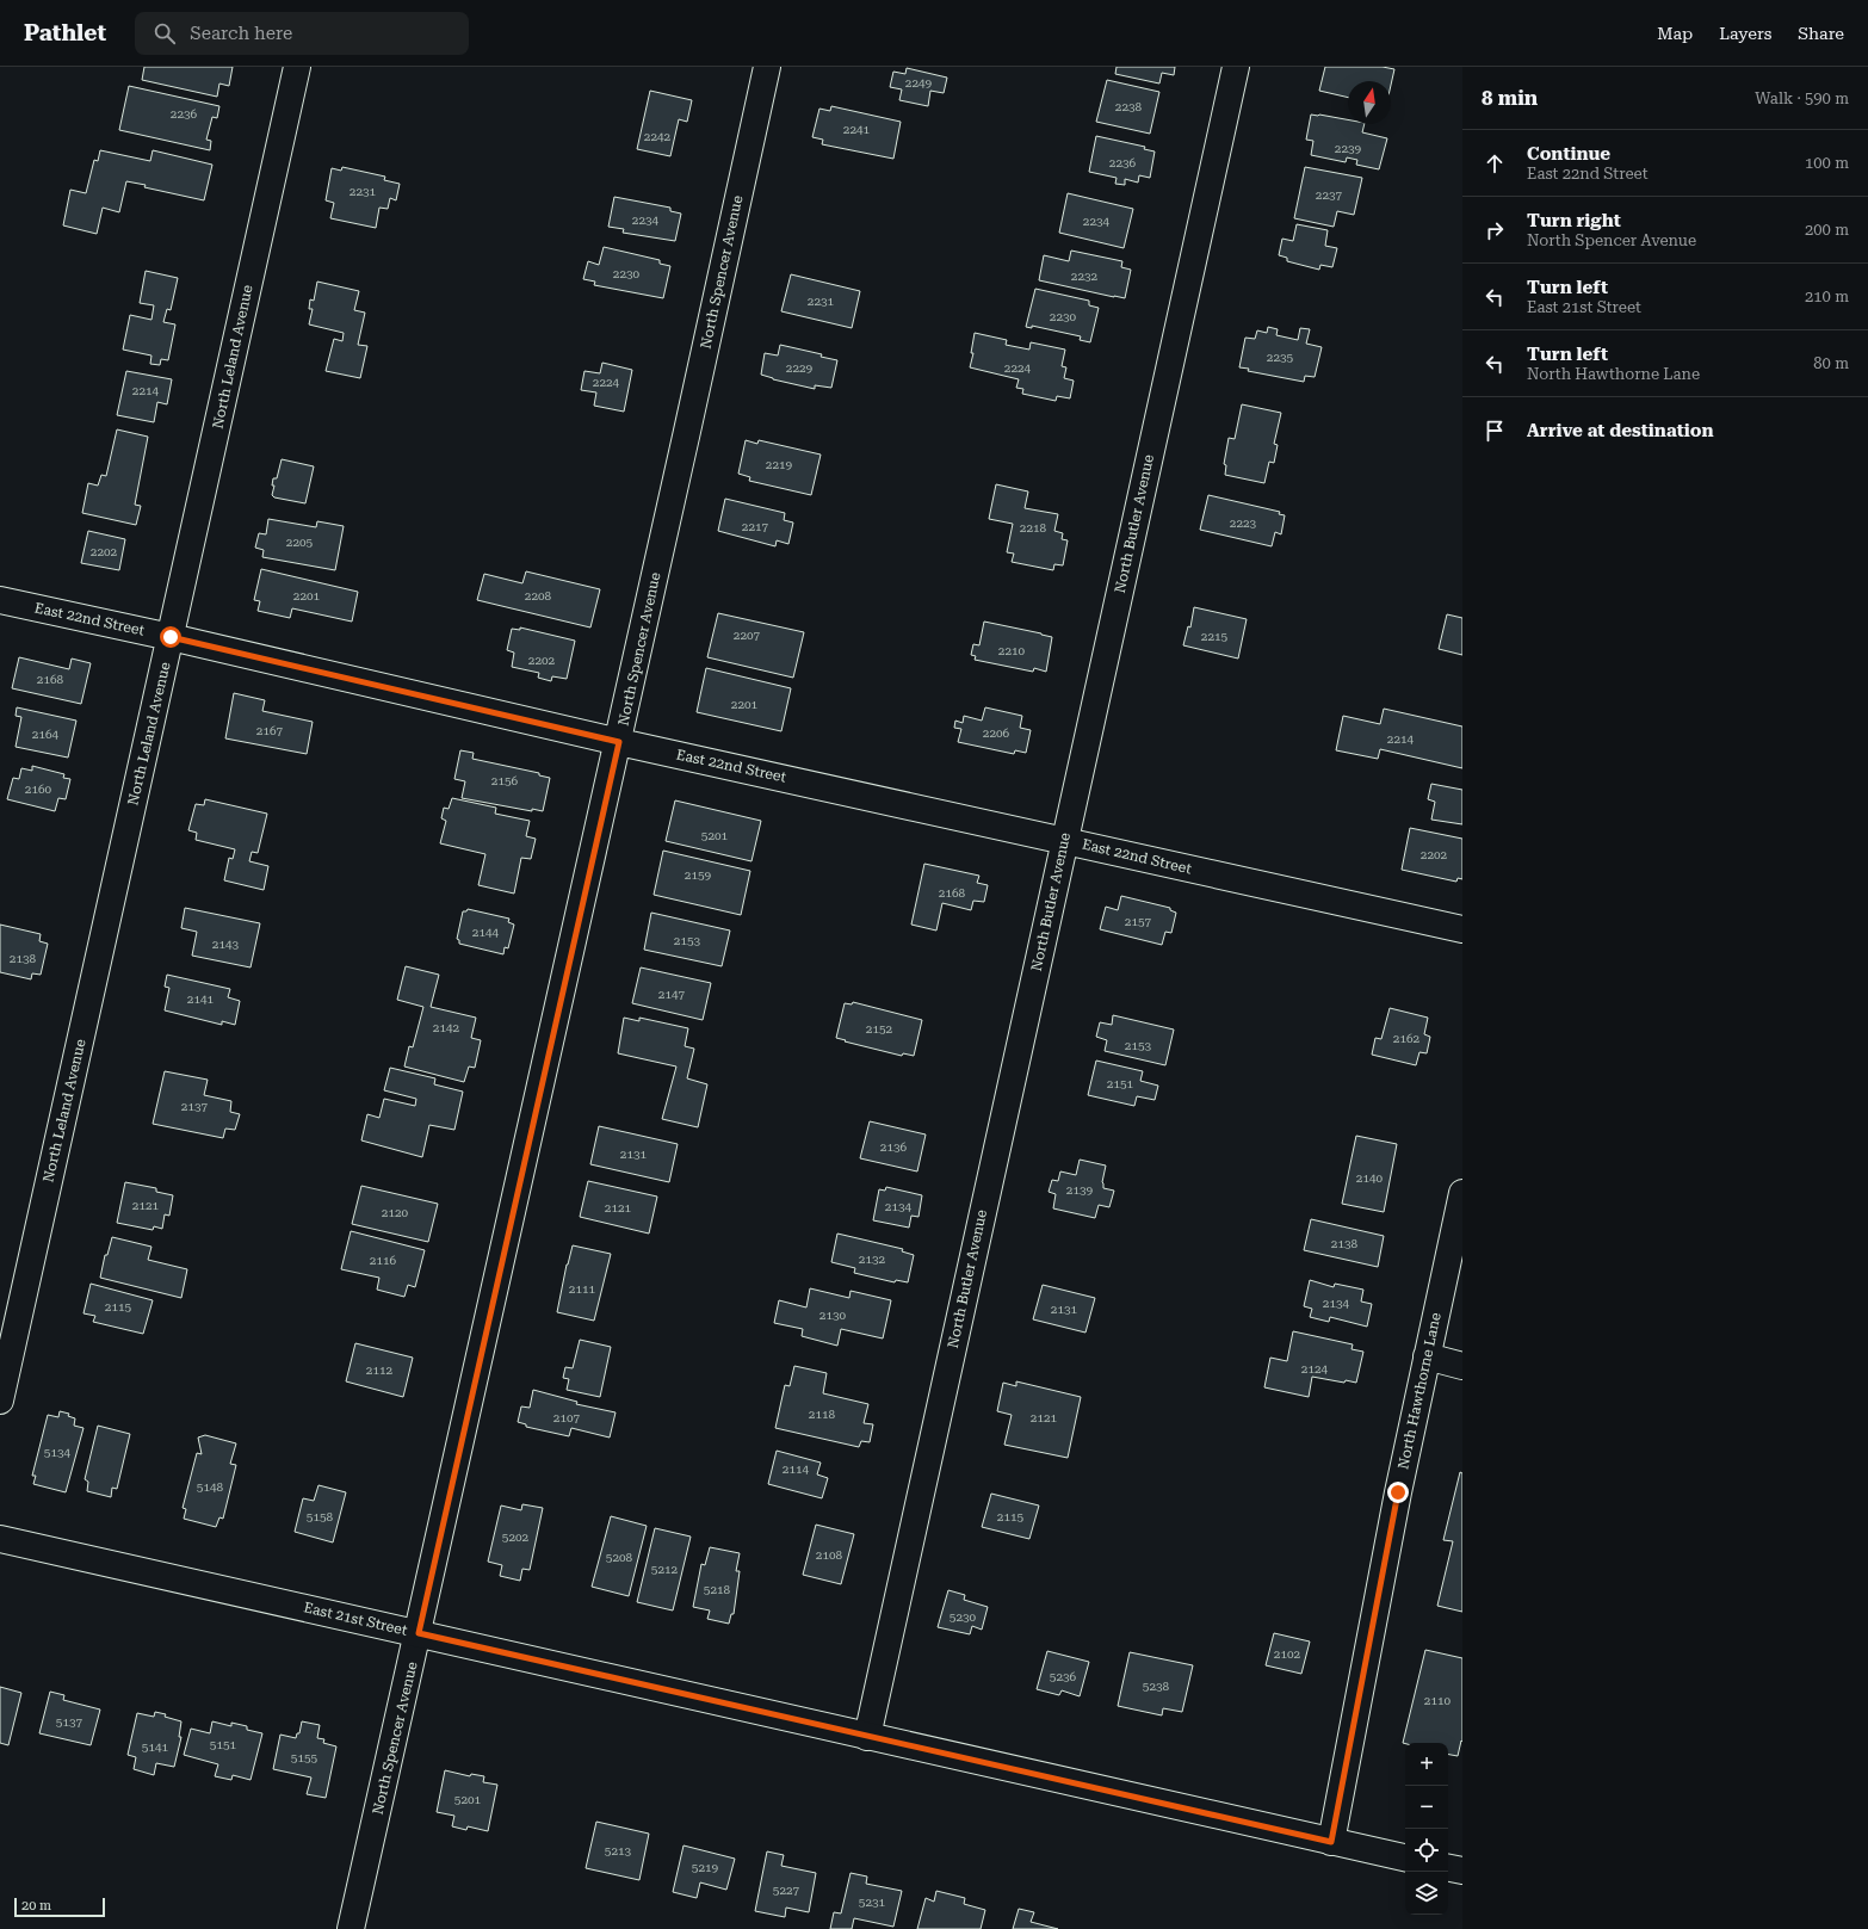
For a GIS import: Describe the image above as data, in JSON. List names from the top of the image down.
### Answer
{
  "streets": {
    "street": [
      "North Spencer Avenue",
      "North Leland Avenue",
      "North Butler Avenue",
      "East 22nd Street",
      "North Hawthorne Lane",
      "East 21st Street"
    ]
  },
  "crossings": [
    ["North Spencer Avenue", "East 22nd Street"],
    ["North Spencer Avenue", "East 21st Street"],
    ["North Leland Avenue", "East 22nd Street"],
    ["North Butler Avenue", "East 22nd Street"],
    ["North Butler Avenue", "East 21st Street"],
    ["North Hawthorne Lane", "East 21st Street"]
  ],
  "house_numbers": [
    "2249",
    "2238",
    "2236",
    "2241",
    "2242",
    "2239",
    "2236",
    "2231",
    "2237",
    "2234",
    "2234",
    "2230",
    "2232",
    "2231",
    "2230",
    "2235",
    "2229",
    "2224",
    "2224",
    "2214",
    "2219",
    "2223",
    "2217",
    "2218",
    "2205",
    "2202",
    "2201",
    "2208",
    "2207",
    "2215",
    "2210",
    "2202",
    "2168",
    "2201",
    "2167",
    "2206",
    "2164",
    "2214",
    "2156",
    "2160",
    "5201",
    "2202",
    "2159",
    "2168",
    "2157",
    "2144",
    "2153",
    "2143",
    "2138",
    "2147",
    "2141",
    "2142",
    "2152",
    "2162",
    "2153",
    "2151",
    "2137",
    "2136",
    "2131",
    "2140",
    "2139",
    "2121",
    "2134",
    "2121",
    "2120",
    "2138",
    "2132",
    "2116",
    "2111",
    "2134",
    "2115",
    "2131",
    "2130",
    "2124",
    "2112",
    "2118",
    "2107",
    "2121",
    "5134",
    "2114",
    "5148",
    "5158",
    "2115",
    "5202",
    "2108",
    "5208",
    "5212",
    "5218",
    "5230",
    "2102",
    "5236",
    "5238",
    "2110",
    "5137",
    "5151",
    "5141",
    "5155",
    "5201",
    "5213",
    "5219",
    "5227",
    "5231"
  ],
  "scale_bar": "20 m",
  "north": "top",
  "page": {
    "header": "Pathlet",
    "search": "Search here",
    "nav": ["Map", "Layers", "Share"],
    "heading": ["8 min", "Walk · 590 m"],
    "list": [
      ["Continue", "East 22nd Street", "100 m"],
      ["Turn right", "North Spencer Avenue", "200 m"],
      ["Turn left", "East 21st Street", "210 m"],
      ["Turn left", "North Hawthorne Lane", "80 m"],
      "Arrive at destination"
    ],
    "map_buttons": ["+", "−"],
    "scale": "20 m"
  }
}
